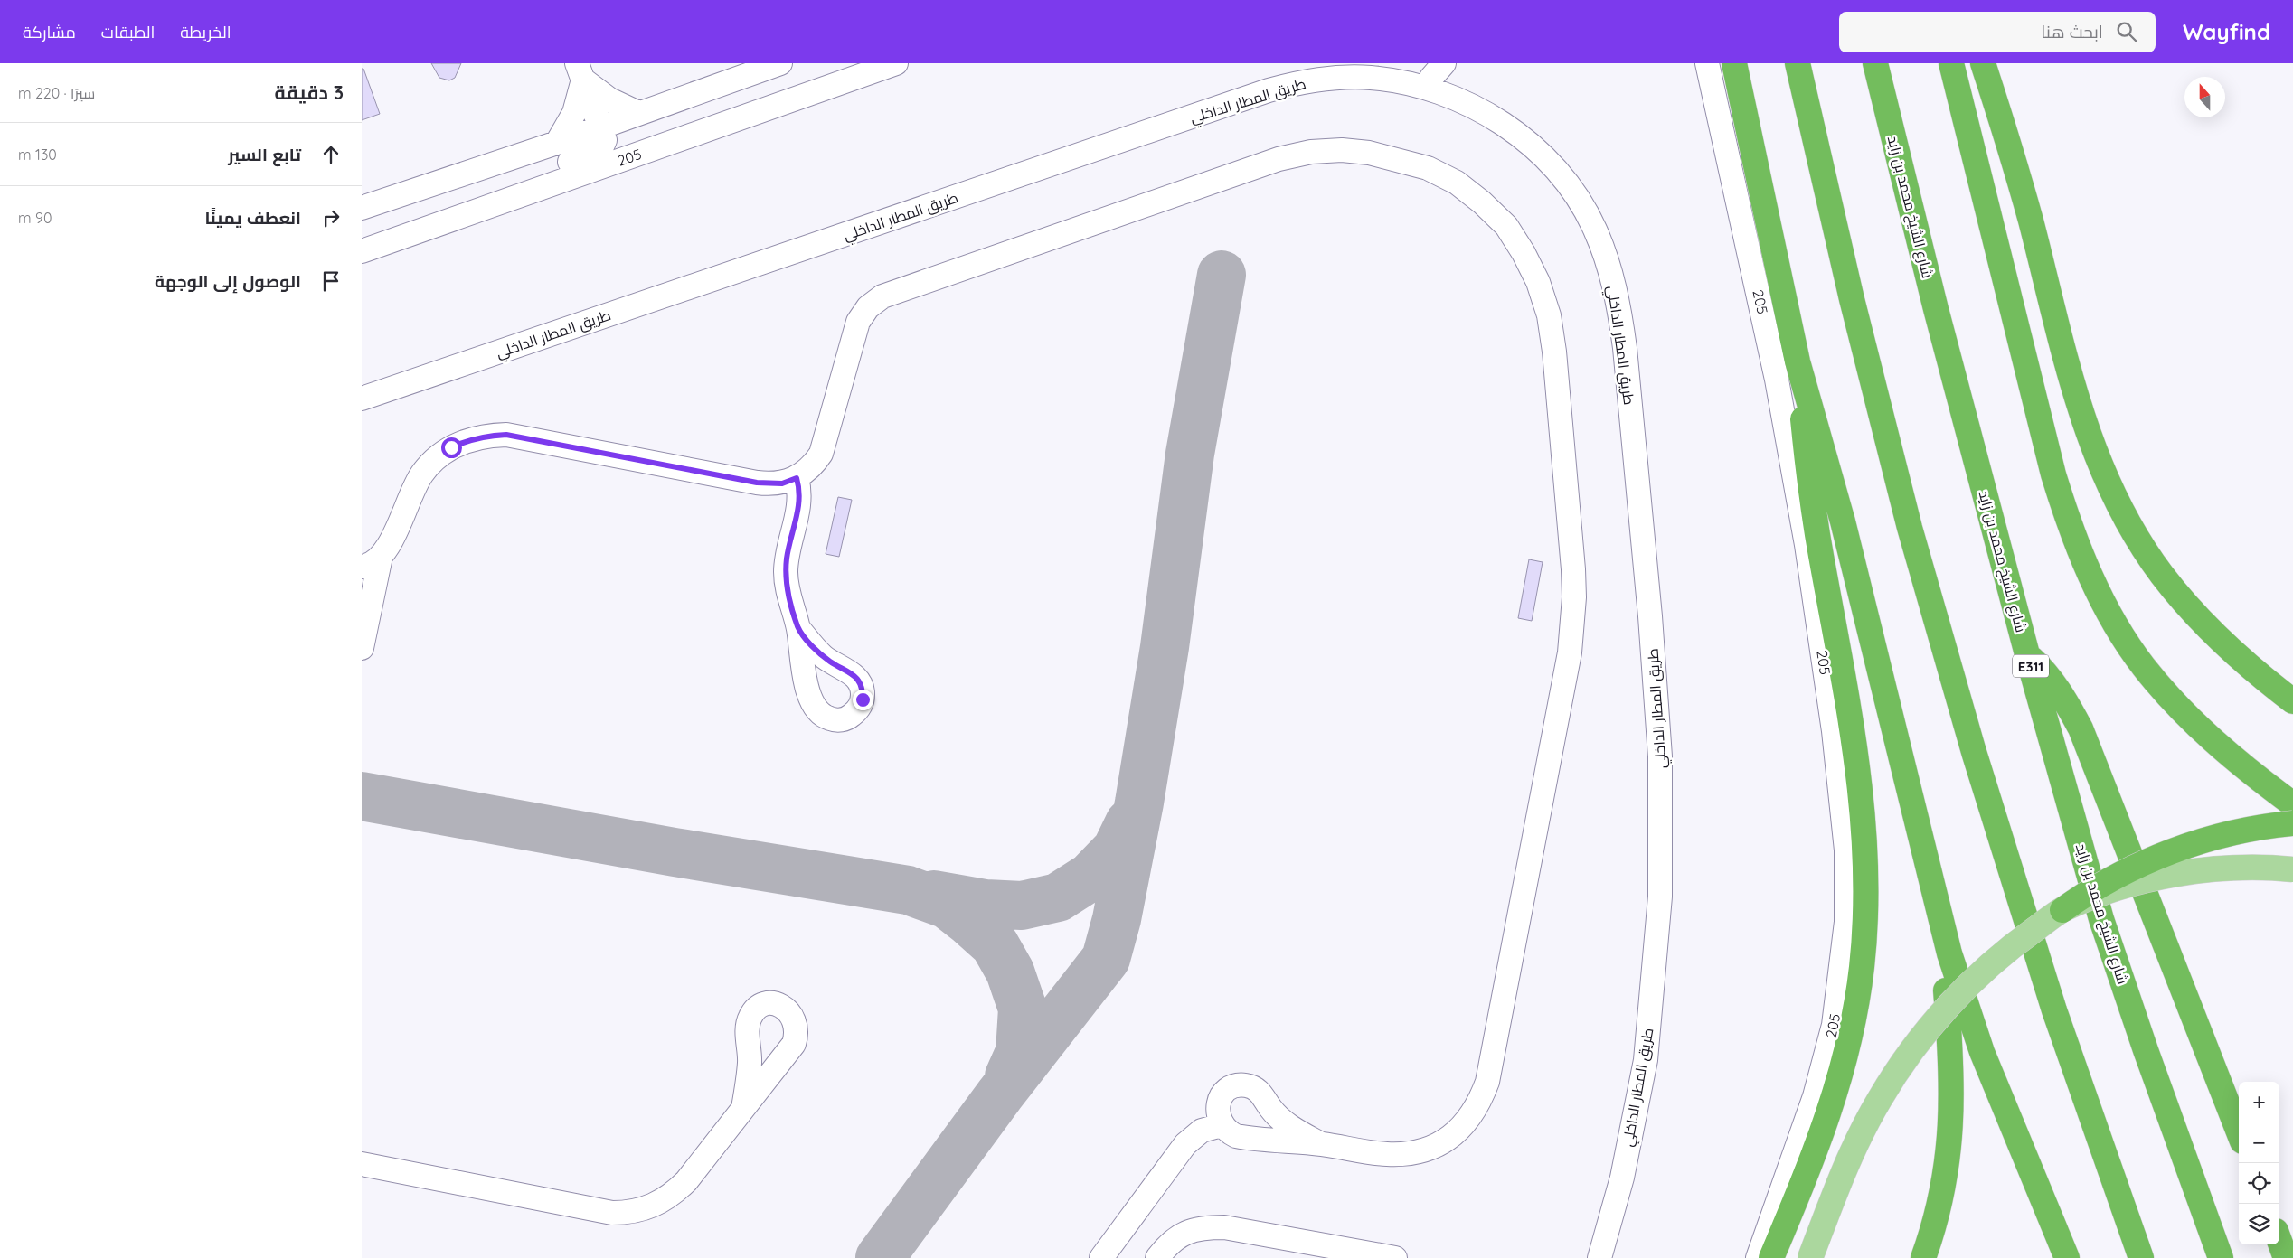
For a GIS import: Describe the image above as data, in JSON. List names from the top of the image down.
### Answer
{
  "streets": {
    "highway": ["شارع الشيخ محمد بن زايد", "E311"],
    "street": ["طريق المطار الداخلي", "205"]
  },
  "north": "top",
  "page": {
    "header": "Wayfind",
    "search": "ابحث هنا",
    "nav": ["الخريطة", "الطبقات", "مشاركة"],
    "heading": ["3 دقيقة", "سيرًا · 220 m"],
    "list": [
      ["تابع السير", "130 m"],
      ["انعطف يمينًا", "90 m"],
      "الوصول إلى الوجهة"
    ],
    "map_buttons": ["+", "−"]
  }
}
